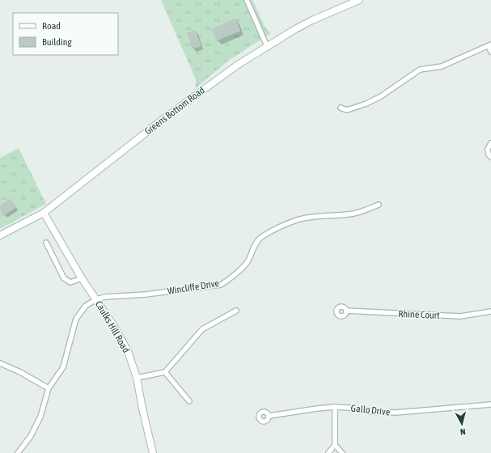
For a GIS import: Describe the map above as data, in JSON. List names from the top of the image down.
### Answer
{
  "streets": {
    "street": [
      "Greens Bottom Road",
      "Wincliffe Drive",
      "Rhine Court",
      "Caulks Hill Road",
      "Gallo Drive"
    ]
  },
  "crossings": [
    ["Greens Bottom Road", "Caulks Hill Road"],
    ["Wincliffe Drive", "Caulks Hill Road"]
  ],
  "legend": ["Road", "Building"],
  "north": "bottom"
}
